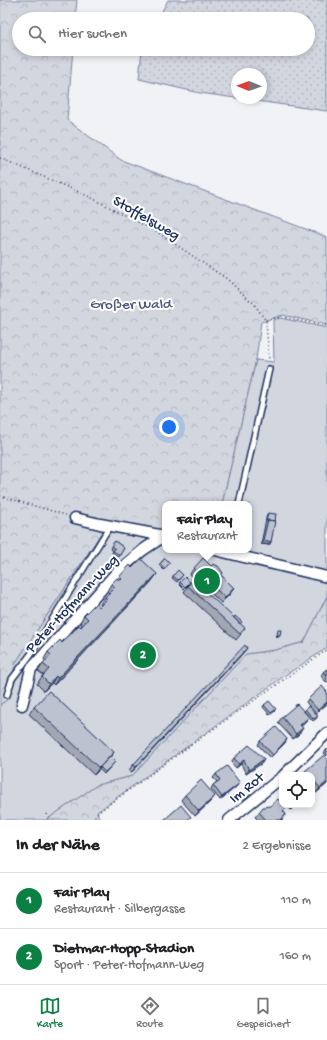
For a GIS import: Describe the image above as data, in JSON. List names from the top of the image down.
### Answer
{
  "streets": {
    "street": ["Peter-Hofmann-Weg", "Im Rot"],
    "path": ["Stoffelsweg"]
  },
  "parks": ["Großer Wald"],
  "north": "left",
  "page": {
    "search": "Hier suchen",
    "popup": ["Fair Play", "Restaurant"],
    "pins": ["1", "2"],
    "heading": ["In der Nähe", "2 Ergebnisse"],
    "list": [
      {
        "mark": "1",
        "name": "Fair Play",
        "note": "Restaurant · Silbergasse",
        "value": "110 m"
      },
      {
        "mark": "2",
        "name": "Dietmar-Hopp-Stadion",
        "note": "Sport · Peter-Hofmann-Weg",
        "value": "160 m"
      }
    ],
    "nav": ["Karte", "Route", "Gespeichert"]
  }
}
